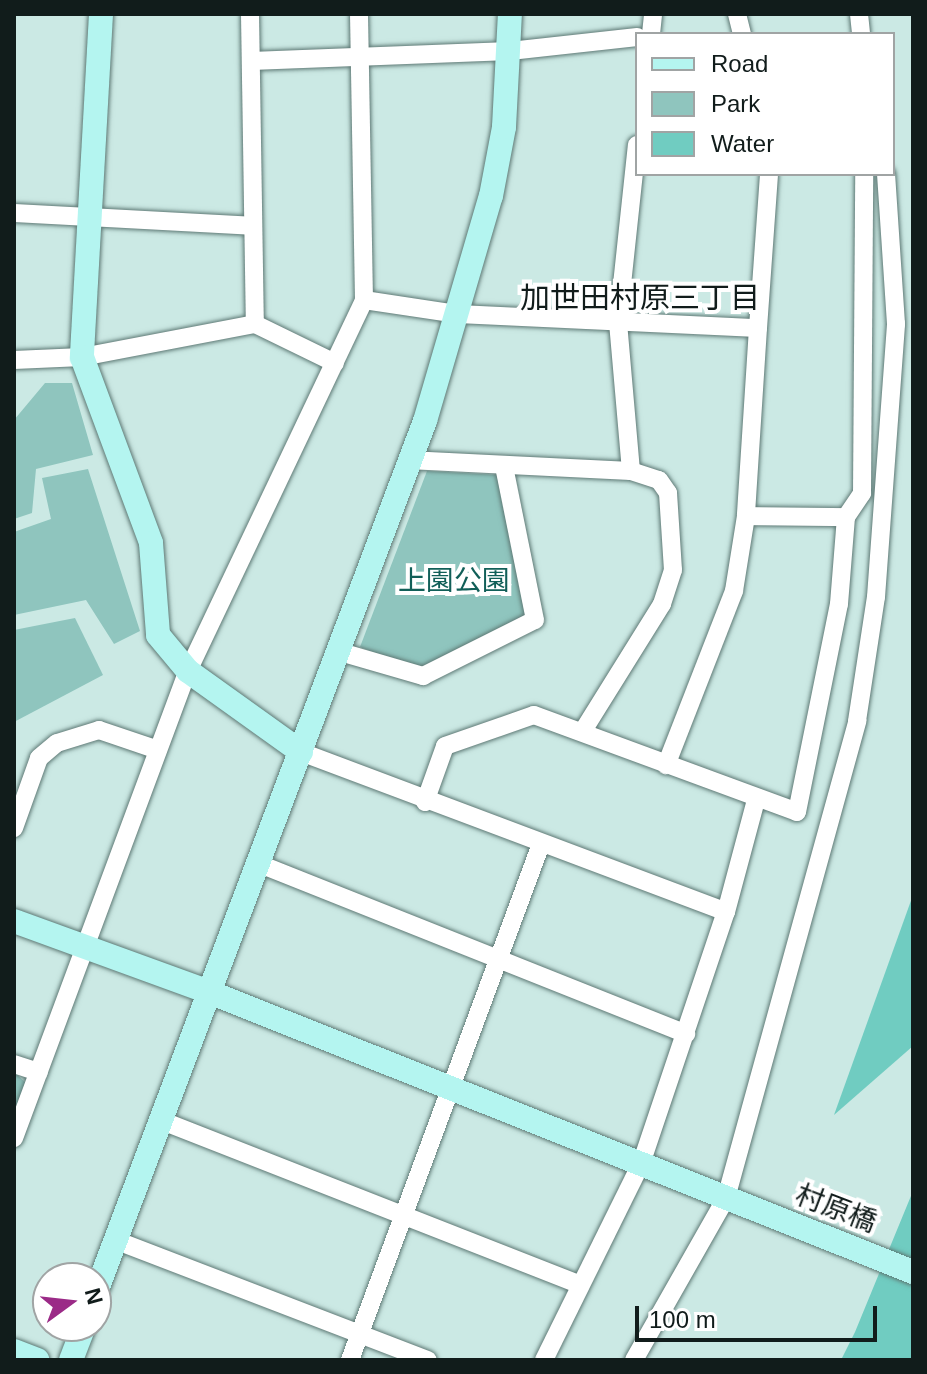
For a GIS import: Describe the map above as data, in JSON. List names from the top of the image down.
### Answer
{
  "streets": {
    "street": ["村原橋"]
  },
  "districts": ["加世田村原三丁目"],
  "parks": ["上園公園"],
  "legend": ["Road", "Park", "Water"],
  "scale_bar": "100 m",
  "north": "right"
}
